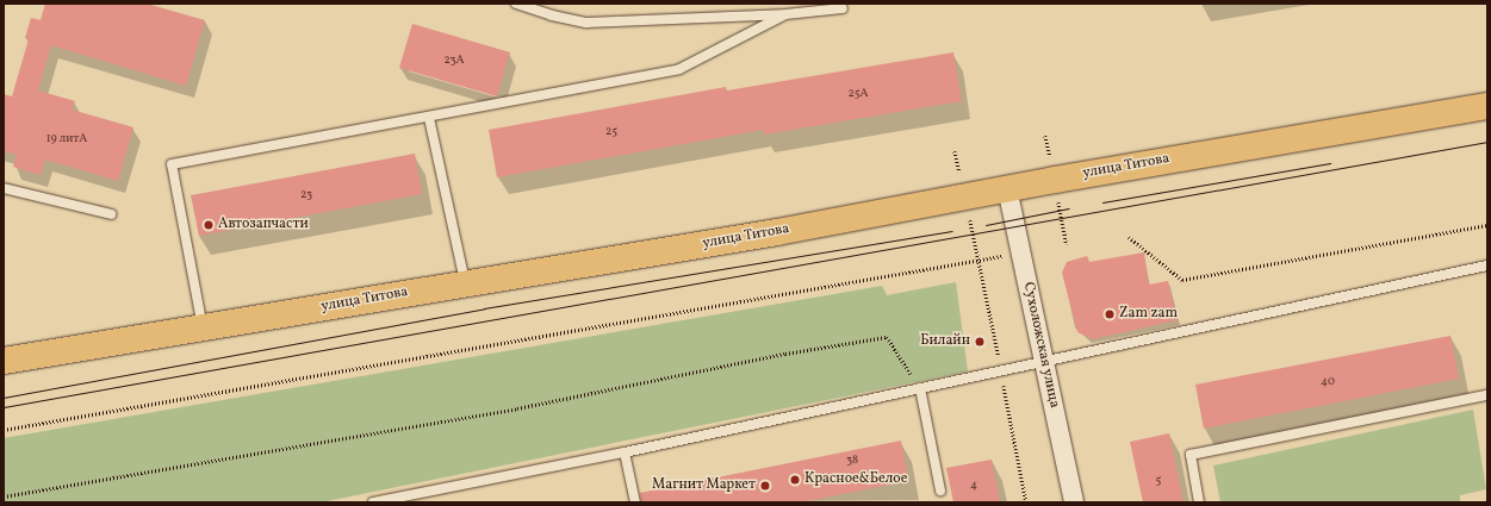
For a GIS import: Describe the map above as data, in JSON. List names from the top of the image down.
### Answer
{
  "streets": {
    "main road": ["улица Титова"],
    "street": ["Сухоложская улица"]
  },
  "crossings": [
    ["улица Титова", "Сухоложская улица"]
  ],
  "places": [
    "Автозапчасти",
    "Zam zam",
    "Билайн",
    "Красное&Белое",
    "Магнит Маркет"
  ],
  "house_numbers": [
    "23А",
    "25А",
    "25",
    "19 литА",
    "23",
    "40",
    "38",
    "5",
    "4"
  ]
}
